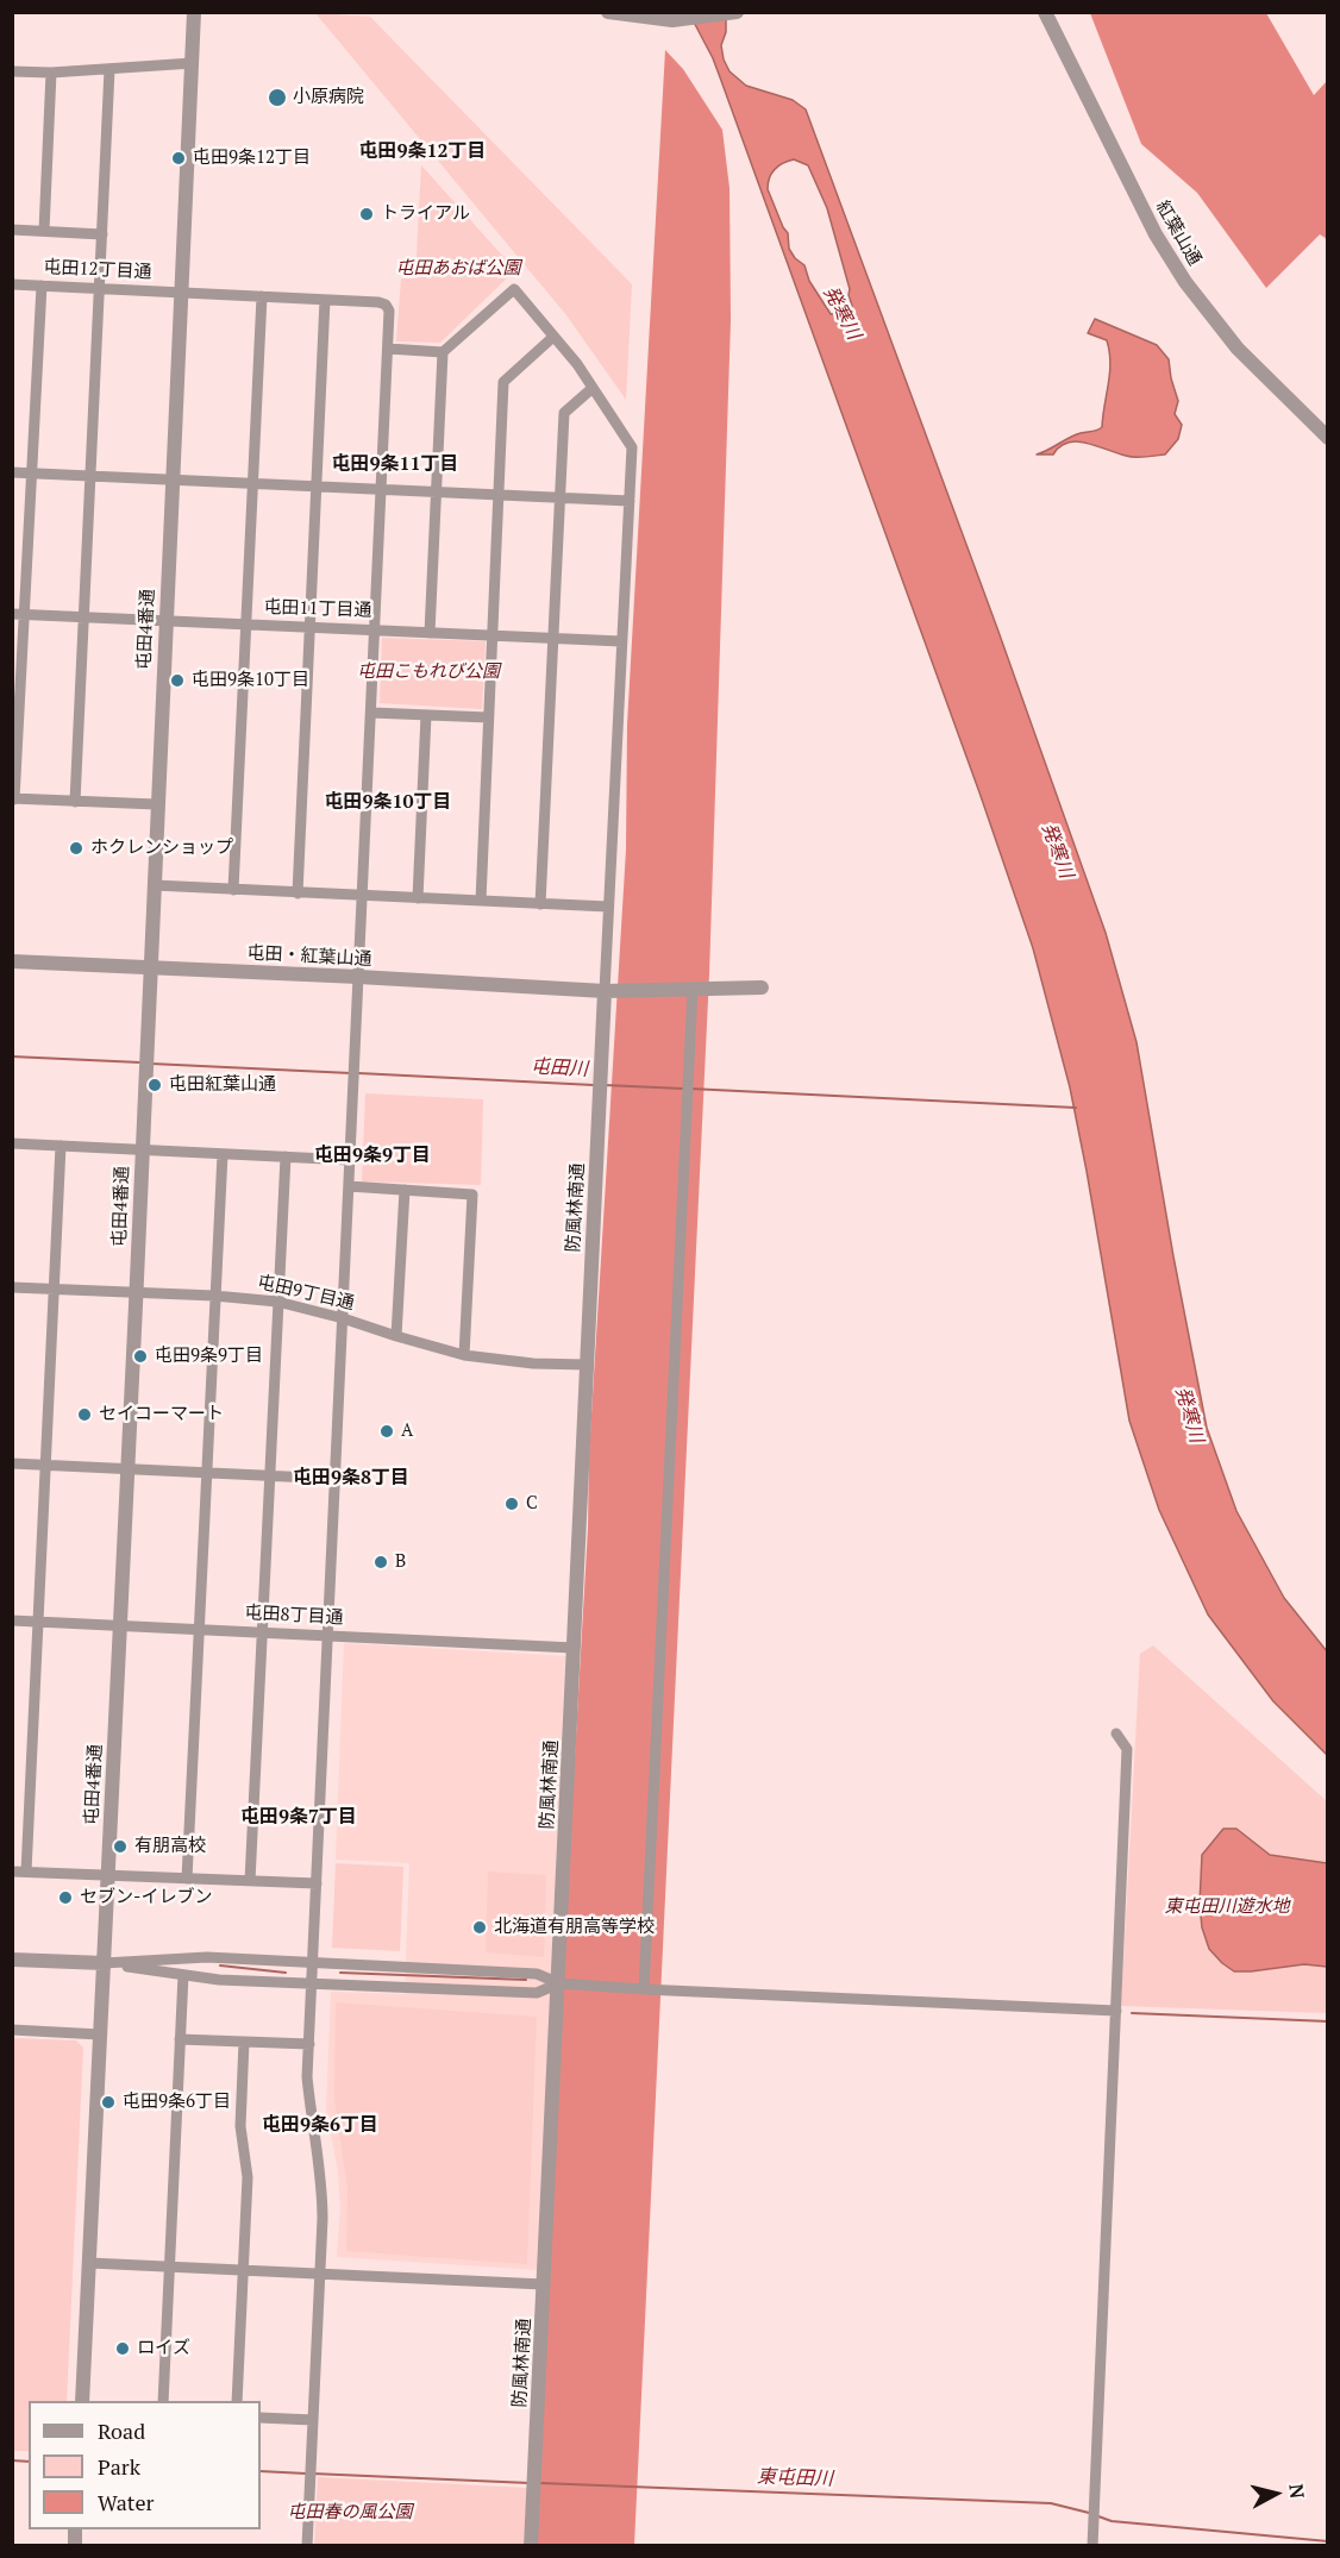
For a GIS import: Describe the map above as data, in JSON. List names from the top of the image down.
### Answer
{
  "streets": {
    "street": [
      "紅葉山通",
      "屯田12丁目通",
      "屯田11丁目通",
      "屯田4番通",
      "屯田・紅葉山通",
      "防風林南通",
      "屯田9丁目通",
      "屯田8丁目通"
    ]
  },
  "crossings": [
    ["屯田12丁目通", "屯田4番通"],
    ["屯田11丁目通", "屯田4番通"],
    ["屯田4番通", "屯田・紅葉山通"],
    ["屯田4番通", "屯田9丁目通"],
    ["屯田4番通", "屯田8丁目通"],
    ["屯田・紅葉山通", "防風林南通"],
    ["防風林南通", "屯田9丁目通"],
    ["防風林南通", "屯田8丁目通"]
  ],
  "districts": [
    "屯田9条12丁目",
    "屯田9条11丁目",
    "屯田9条10丁目",
    "屯田9条9丁目",
    "屯田9条8丁目",
    "屯田9条7丁目",
    "屯田9条6丁目"
  ],
  "water": ["発寒川", "屯田川", "東屯田川"],
  "parks": [
    "屯田あおば公園",
    "屯田こもれび公園",
    "東屯田川遊水地",
    "屯田春の風公園"
  ],
  "places": [
    "小原病院",
    "屯田9条12丁目",
    "トライアル",
    "屯田9条10丁目",
    "ホクレンショップ",
    "屯田紅葉山通",
    "屯田9条9丁目",
    "セイコーマート",
    "A",
    "C",
    "B",
    "有朋高校",
    "セブン-イレブン",
    "北海道有朋高等学校",
    "屯田9条6丁目",
    "ロイズ"
  ],
  "legend": ["Road", "Park", "Water"],
  "north": "right"
}
